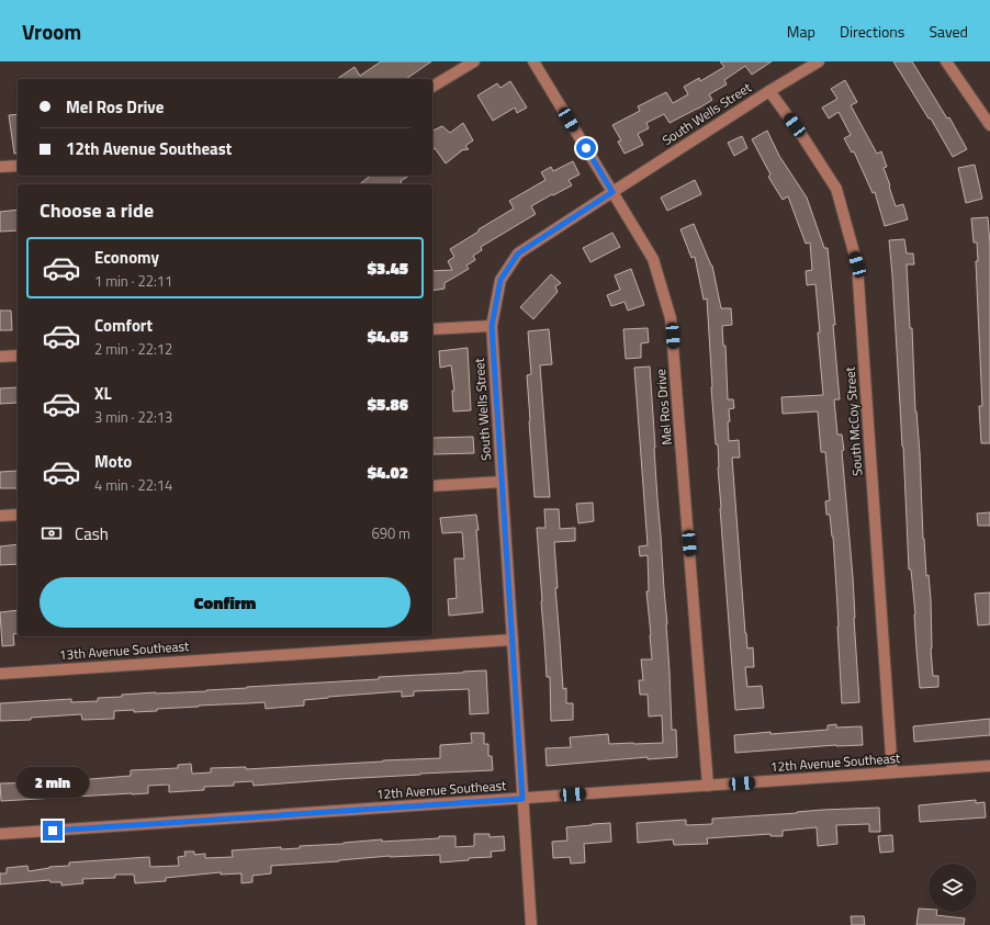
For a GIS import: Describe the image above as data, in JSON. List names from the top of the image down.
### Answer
{
  "streets": {
    "street": [
      "South Wells Street",
      "Mel Ros Drive",
      "South McCoy Street",
      "13th Avenue Southeast",
      "12th Avenue Southeast"
    ]
  },
  "crossings": [
    ["South Wells Street", "Mel Ros Drive"],
    ["South Wells Street", "South McCoy Street"],
    ["South Wells Street", "13th Avenue Southeast"],
    ["South Wells Street", "12th Avenue Southeast"],
    ["Mel Ros Drive", "12th Avenue Southeast"],
    ["South McCoy Street", "12th Avenue Southeast"]
  ],
  "page": {
    "header": "Vroom",
    "nav": ["Map", "Directions", "Saved"],
    "banner": ["Mel Ros Drive", "12th Avenue Southeast"],
    "heading": "Choose a ride",
    "list": [
      {
        "name": "Economy",
        "note": "1 min · 22:11",
        "value": "$3.45"
      },
      {
        "name": "Comfort",
        "note": "2 min · 22:12",
        "value": "$4.65"
      },
      {
        "name": "XL",
        "note": "3 min · 22:13",
        "value": "$5.86"
      },
      {
        "name": "Moto",
        "note": "4 min · 22:14",
        "value": "$4.02"
      }
    ],
    "pay": ["Cash", "690 m"],
    "buttons": "Confirm",
    "bubble": "2 min"
  }
}
